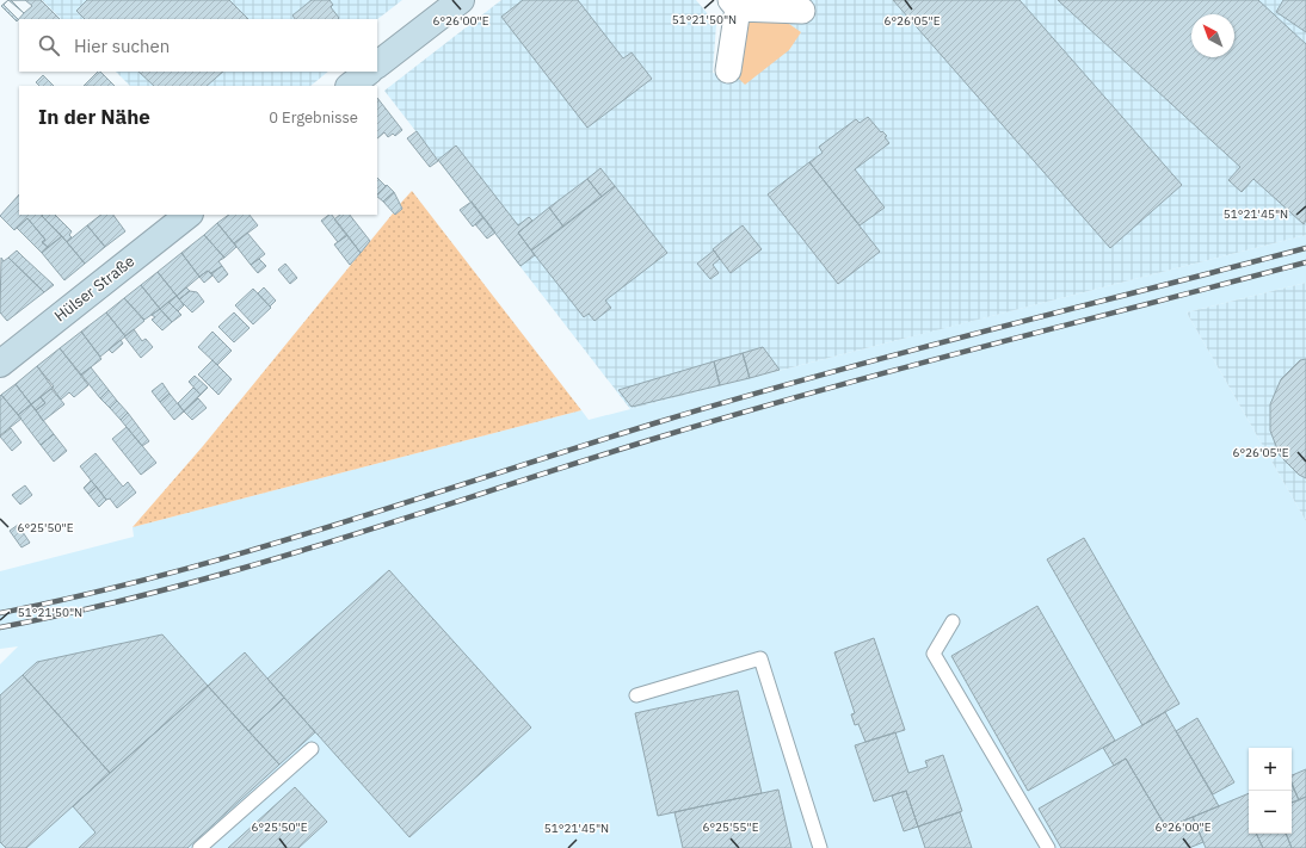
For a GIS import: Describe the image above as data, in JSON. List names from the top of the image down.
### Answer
{
  "streets": {
    "main road": ["Hülser Straße"]
  },
  "north": "top left",
  "page": {
    "search": "Hier suchen",
    "heading": ["In der Nähe", "0 Ergebnisse"],
    "map_buttons": ["+", "−"]
  },
  "coordinates": [
    "51°21'50\"N",
    "6°26'00\"E",
    "6°26'05\"E",
    "51°21'45\"N",
    "6°25'50\"E",
    "6°25'55\"E"
  ]
}
